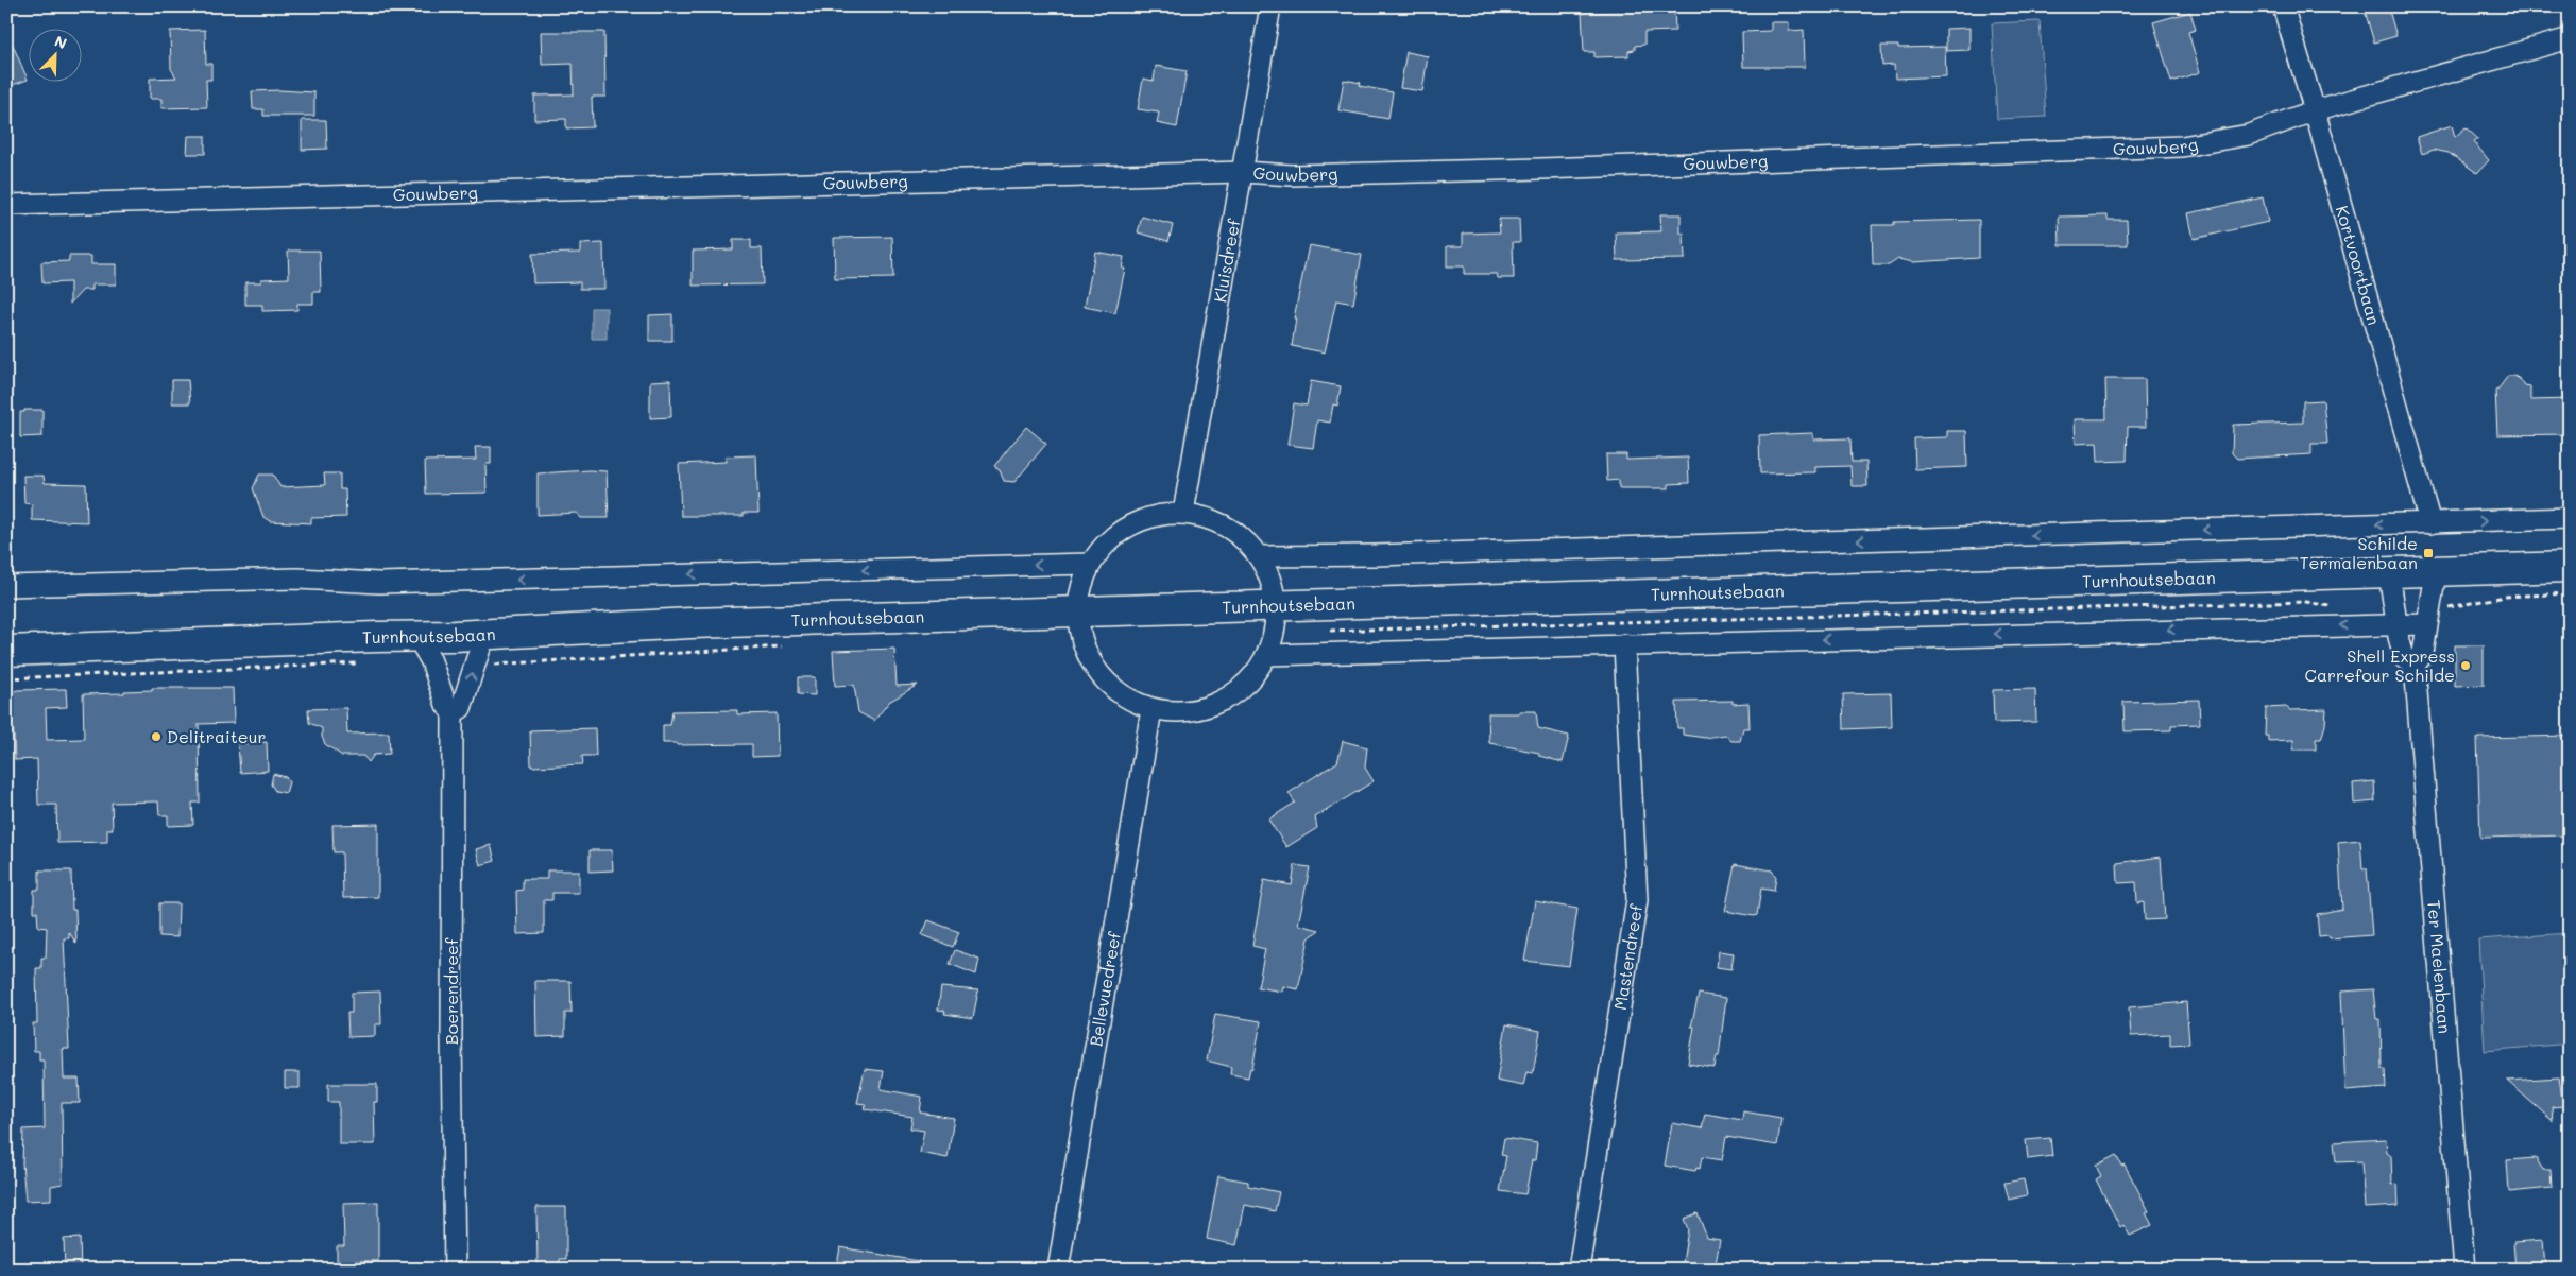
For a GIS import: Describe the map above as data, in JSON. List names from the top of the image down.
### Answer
{
  "streets": {
    "main road": ["Turnhoutsebaan"],
    "street": [
      "Gouwberg",
      "Kluisdreef",
      "Kortvoortbaan",
      "Mastendreef",
      "Ter Maelenbaan",
      "Bellevuedreef",
      "Boerendreef"
    ]
  },
  "crossings": [
    ["Gouwberg", "Kluisdreef"],
    ["Gouwberg", "Kortvoortbaan"],
    ["Turnhoutsebaan", "Ter Maelenbaan"],
    ["Turnhoutsebaan", "Boerendreef"]
  ],
  "places": {
    "transit": ["Schilde Termalenbaan"],
    "other": ["Shell Express Carrefour Schilde", "Delitraiteur"]
  },
  "north": "top right"
}
